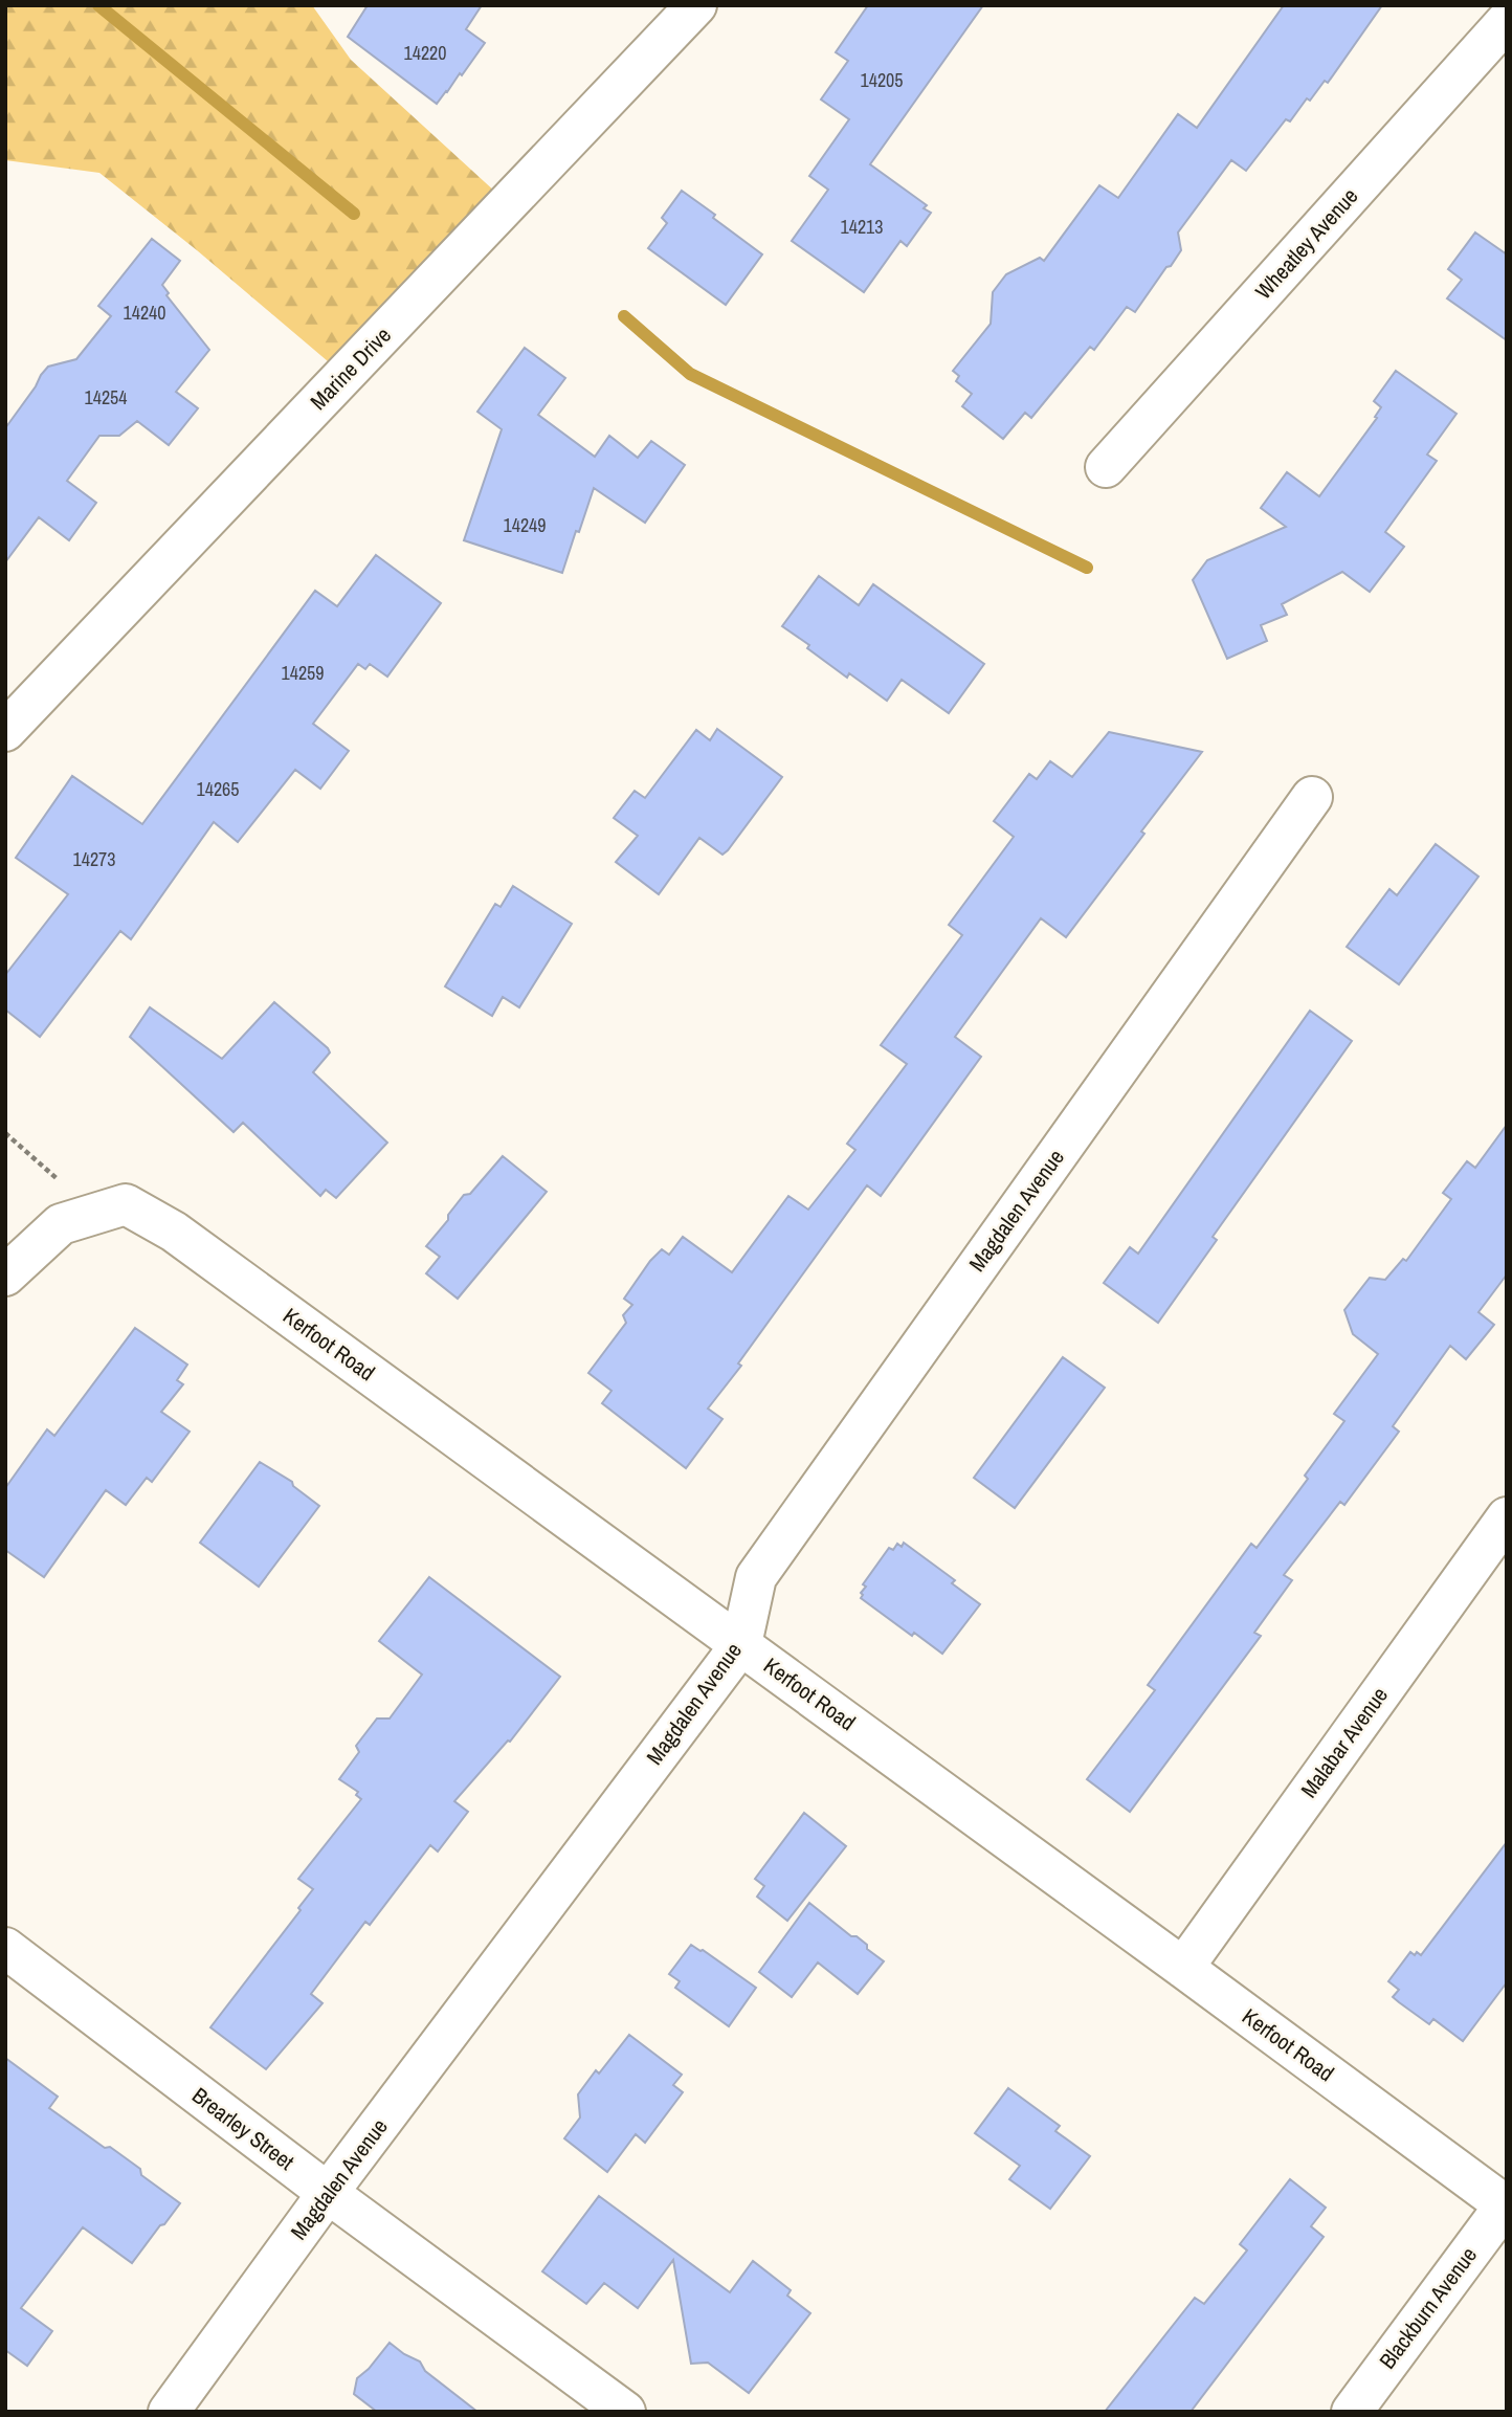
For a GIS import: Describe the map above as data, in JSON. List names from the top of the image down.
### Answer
{
  "streets": {
    "street": [
      "Wheatley Avenue",
      "Marine Drive",
      "Magdalen Avenue",
      "Kerfoot Road",
      "Malabar Avenue",
      "Brearley Street",
      "Blackburn Avenue"
    ]
  },
  "crossings": [
    ["Magdalen Avenue", "Kerfoot Road"],
    ["Magdalen Avenue", "Brearley Street"],
    ["Kerfoot Road", "Malabar Avenue"],
    ["Kerfoot Road", "Blackburn Avenue"]
  ],
  "house_numbers": [
    "14220",
    "14205",
    "14213",
    "14240",
    "14254",
    "14249",
    "14259",
    "14265",
    "14273"
  ]
}
